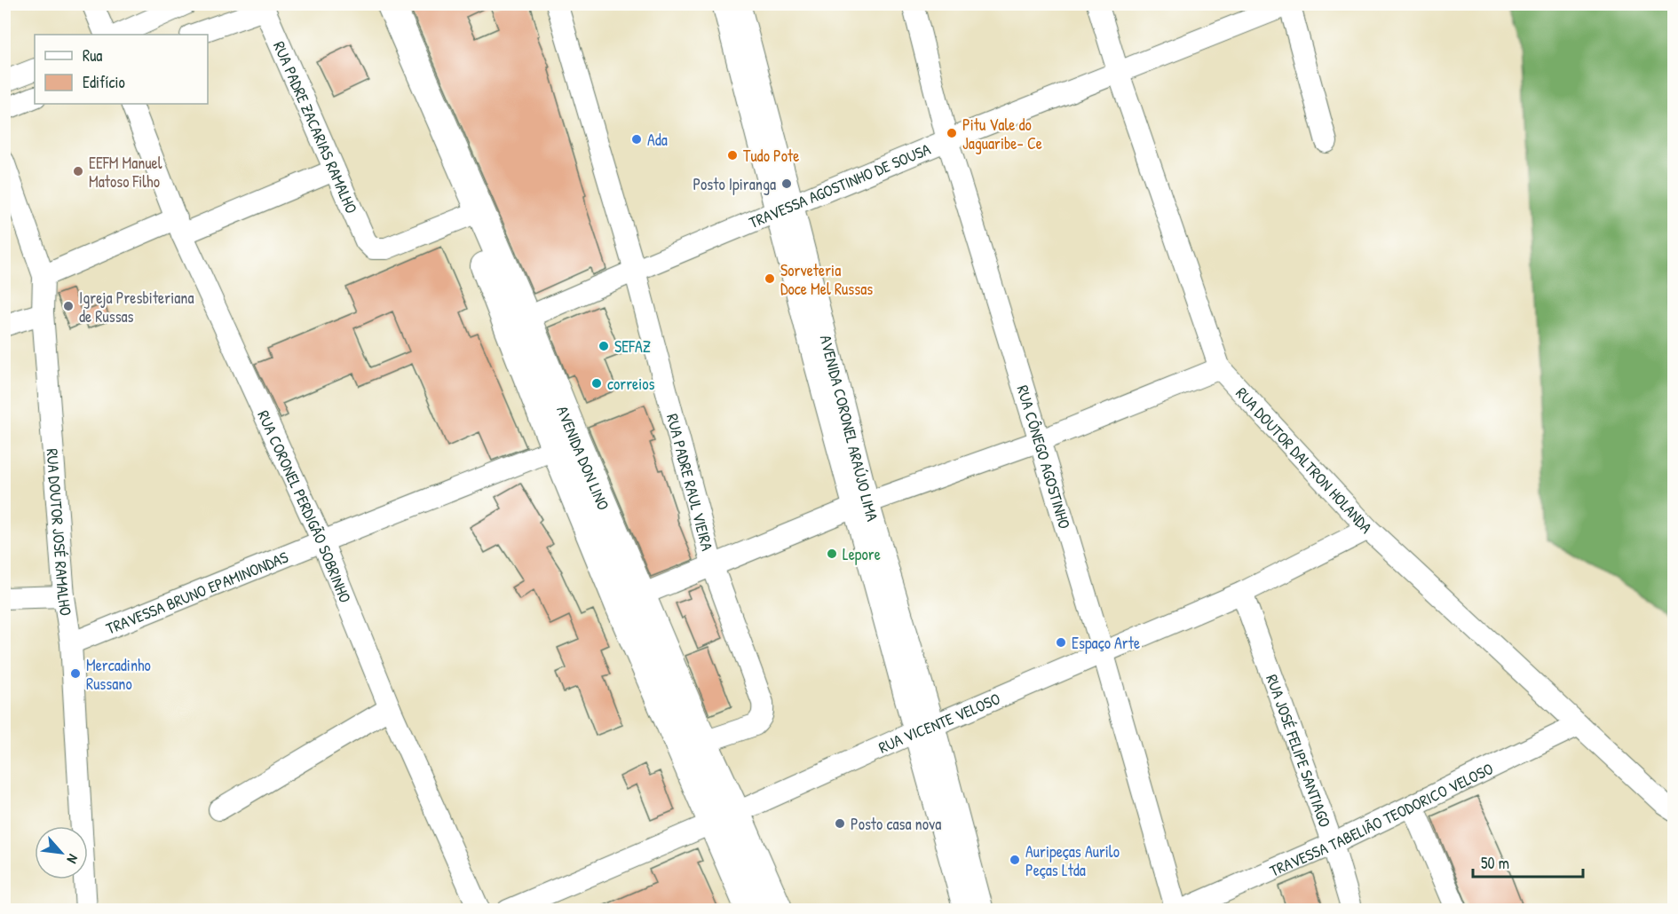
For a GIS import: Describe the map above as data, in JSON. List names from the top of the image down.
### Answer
{
  "streets": {
    "main road": ["AVENIDA DON LINO"],
    "street": [
      "RUA PADRE ZACARIAS RAMALHO",
      "TRAVESSA AGOSTINHO DE SOUSA",
      "AVENIDA CORONEL ARAÚJO LIMA",
      "RUA CÔNEGO AGOSTINHO",
      "RUA DOUTOR DALTRON HOLANDA",
      "RUA PADRE RAUL VIEIRA",
      "RUA CORONEL PERDIGÃO SOBRINHO",
      "RUA DOUTOR JOSÉ RAMALHO",
      "TRAVESSA BRUNO EPAMINONDAS",
      "RUA VICENTE VELOSO",
      "RUA JOSÉ FELIPE SANTIAGO",
      "TRAVESSA TABELIÃO TEODORICO VELOSO"
    ]
  },
  "crossings": [
    ["RUA PADRE ZACARIAS RAMALHO", "AVENIDA DON LINO"],
    ["TRAVESSA AGOSTINHO DE SOUSA", "AVENIDA CORONEL ARAÚJO LIMA"],
    ["TRAVESSA AGOSTINHO DE SOUSA", "RUA CÔNEGO AGOSTINHO"],
    ["TRAVESSA AGOSTINHO DE SOUSA", "AVENIDA DON LINO"],
    ["TRAVESSA AGOSTINHO DE SOUSA", "RUA DOUTOR DALTRON HOLANDA"],
    ["TRAVESSA AGOSTINHO DE SOUSA", "RUA PADRE RAUL VIEIRA"],
    ["AVENIDA CORONEL ARAÚJO LIMA", "RUA VICENTE VELOSO"],
    ["RUA CÔNEGO AGOSTINHO", "RUA VICENTE VELOSO"],
    ["AVENIDA DON LINO", "RUA PADRE RAUL VIEIRA"],
    ["AVENIDA DON LINO", "TRAVESSA BRUNO EPAMINONDAS"],
    ["AVENIDA DON LINO", "RUA VICENTE VELOSO"],
    ["RUA DOUTOR DALTRON HOLANDA", "RUA VICENTE VELOSO"],
    ["RUA DOUTOR DALTRON HOLANDA", "TRAVESSA TABELIÃO TEODORICO VELOSO"],
    ["RUA CORONEL PERDIGÃO SOBRINHO", "TRAVESSA BRUNO EPAMINONDAS"],
    ["RUA DOUTOR JOSÉ RAMALHO", "TRAVESSA BRUNO EPAMINONDAS"],
    ["RUA VICENTE VELOSO", "RUA JOSÉ FELIPE SANTIAGO"],
    ["RUA JOSÉ FELIPE SANTIAGO", "TRAVESSA TABELIÃO TEODORICO VELOSO"]
  ],
  "places": [
    "Pitu Vale do Jaguaribe- Ce",
    "Ada",
    "Tudo Pote",
    "EEFM Manuel Matoso Filho",
    "Posto Ipiranga",
    "Sorveteria Doce Mel Russas",
    "Igreja Presbiteriana de Russas",
    "SEFAZ",
    "correios",
    "Lepore",
    "Espaço Arte",
    "Mercadinho Russano",
    "Posto casa nova",
    "Auripeças Aurilo Peças Ltda"
  ],
  "legend": ["Rua", "Edifício"],
  "scale_bar": "50 m",
  "north": "bottom right"
}
